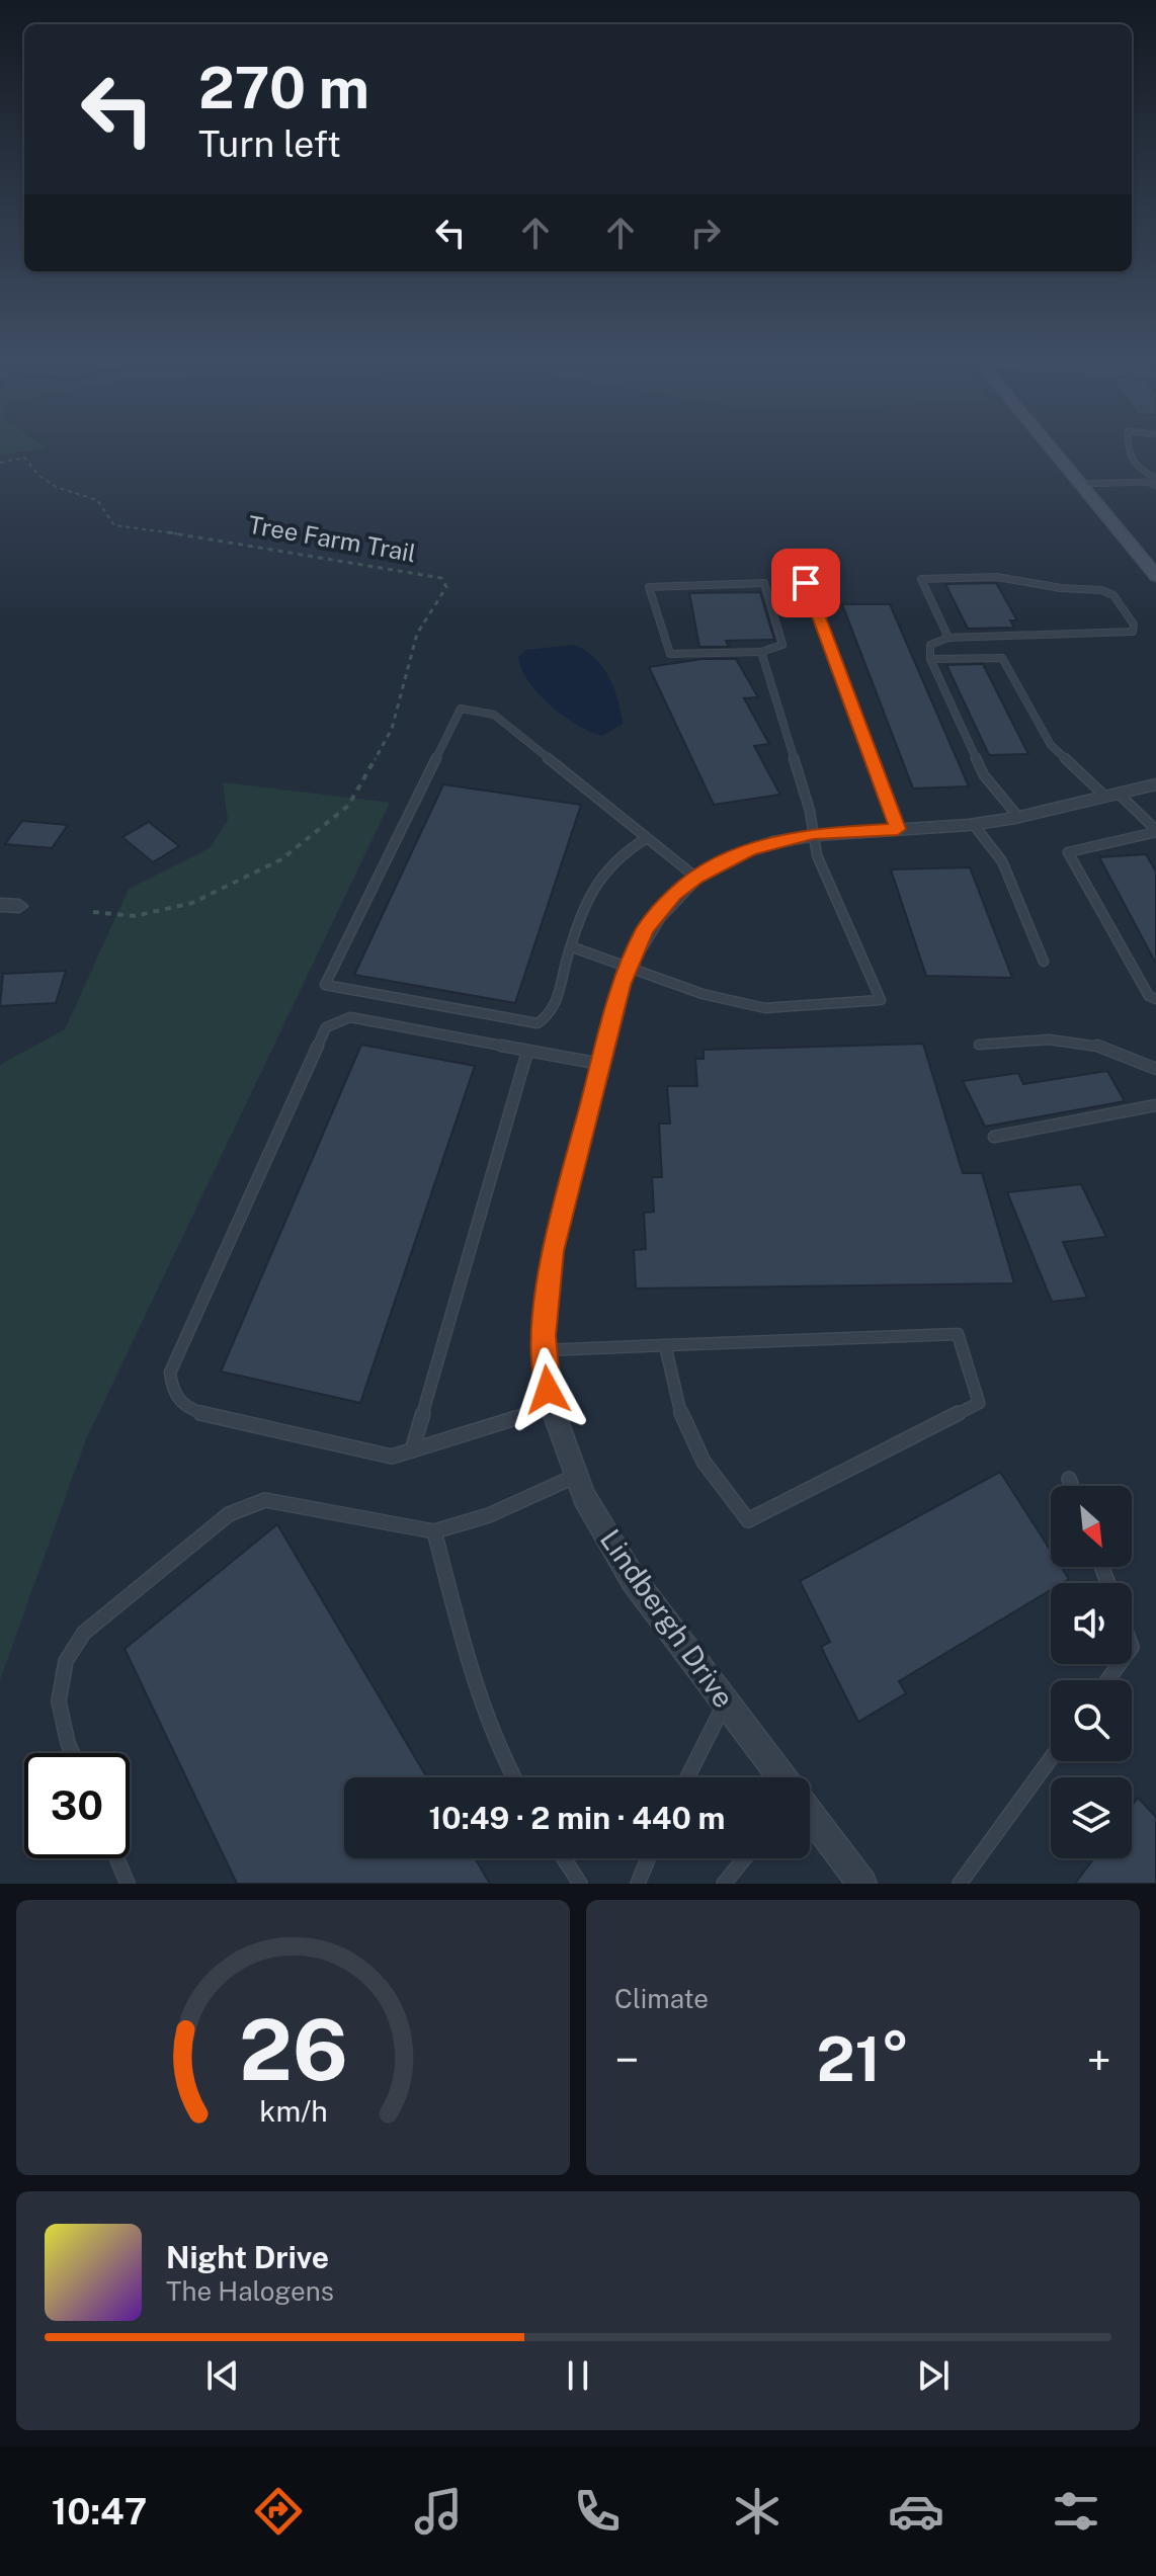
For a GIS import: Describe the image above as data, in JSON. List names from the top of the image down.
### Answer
{
  "streets": {
    "street": ["Lindbergh Drive"],
    "path": ["Tree Farm Trail"]
  },
  "north": "bottom right",
  "page": {
    "turn": ["270 m", "Turn left"],
    "limit": "30",
    "trip": "10:49 · 2 min · 440 m",
    "tile": "Climate",
    "heat": ["−", "21°", "+"],
    "song": ["Night Drive", "The Halogens"],
    "tabs": "10:47",
    "gauge": ["26", "km/h"]
  }
}
